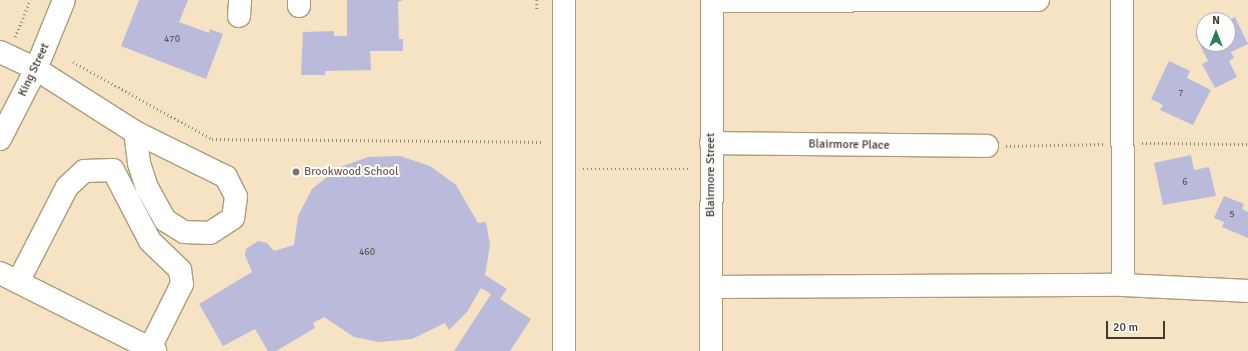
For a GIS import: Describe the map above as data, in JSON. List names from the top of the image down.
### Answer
{
  "streets": {
    "street": ["King Street", "Blairmore Place", "Blairmore Street"]
  },
  "crossings": [
    ["Blairmore Place", "Blairmore Street"]
  ],
  "places": ["Brookwood School"],
  "house_numbers": [
    "470",
    "7",
    "6",
    "5",
    "460"
  ],
  "scale_bar": "20 m",
  "north": "top"
}
